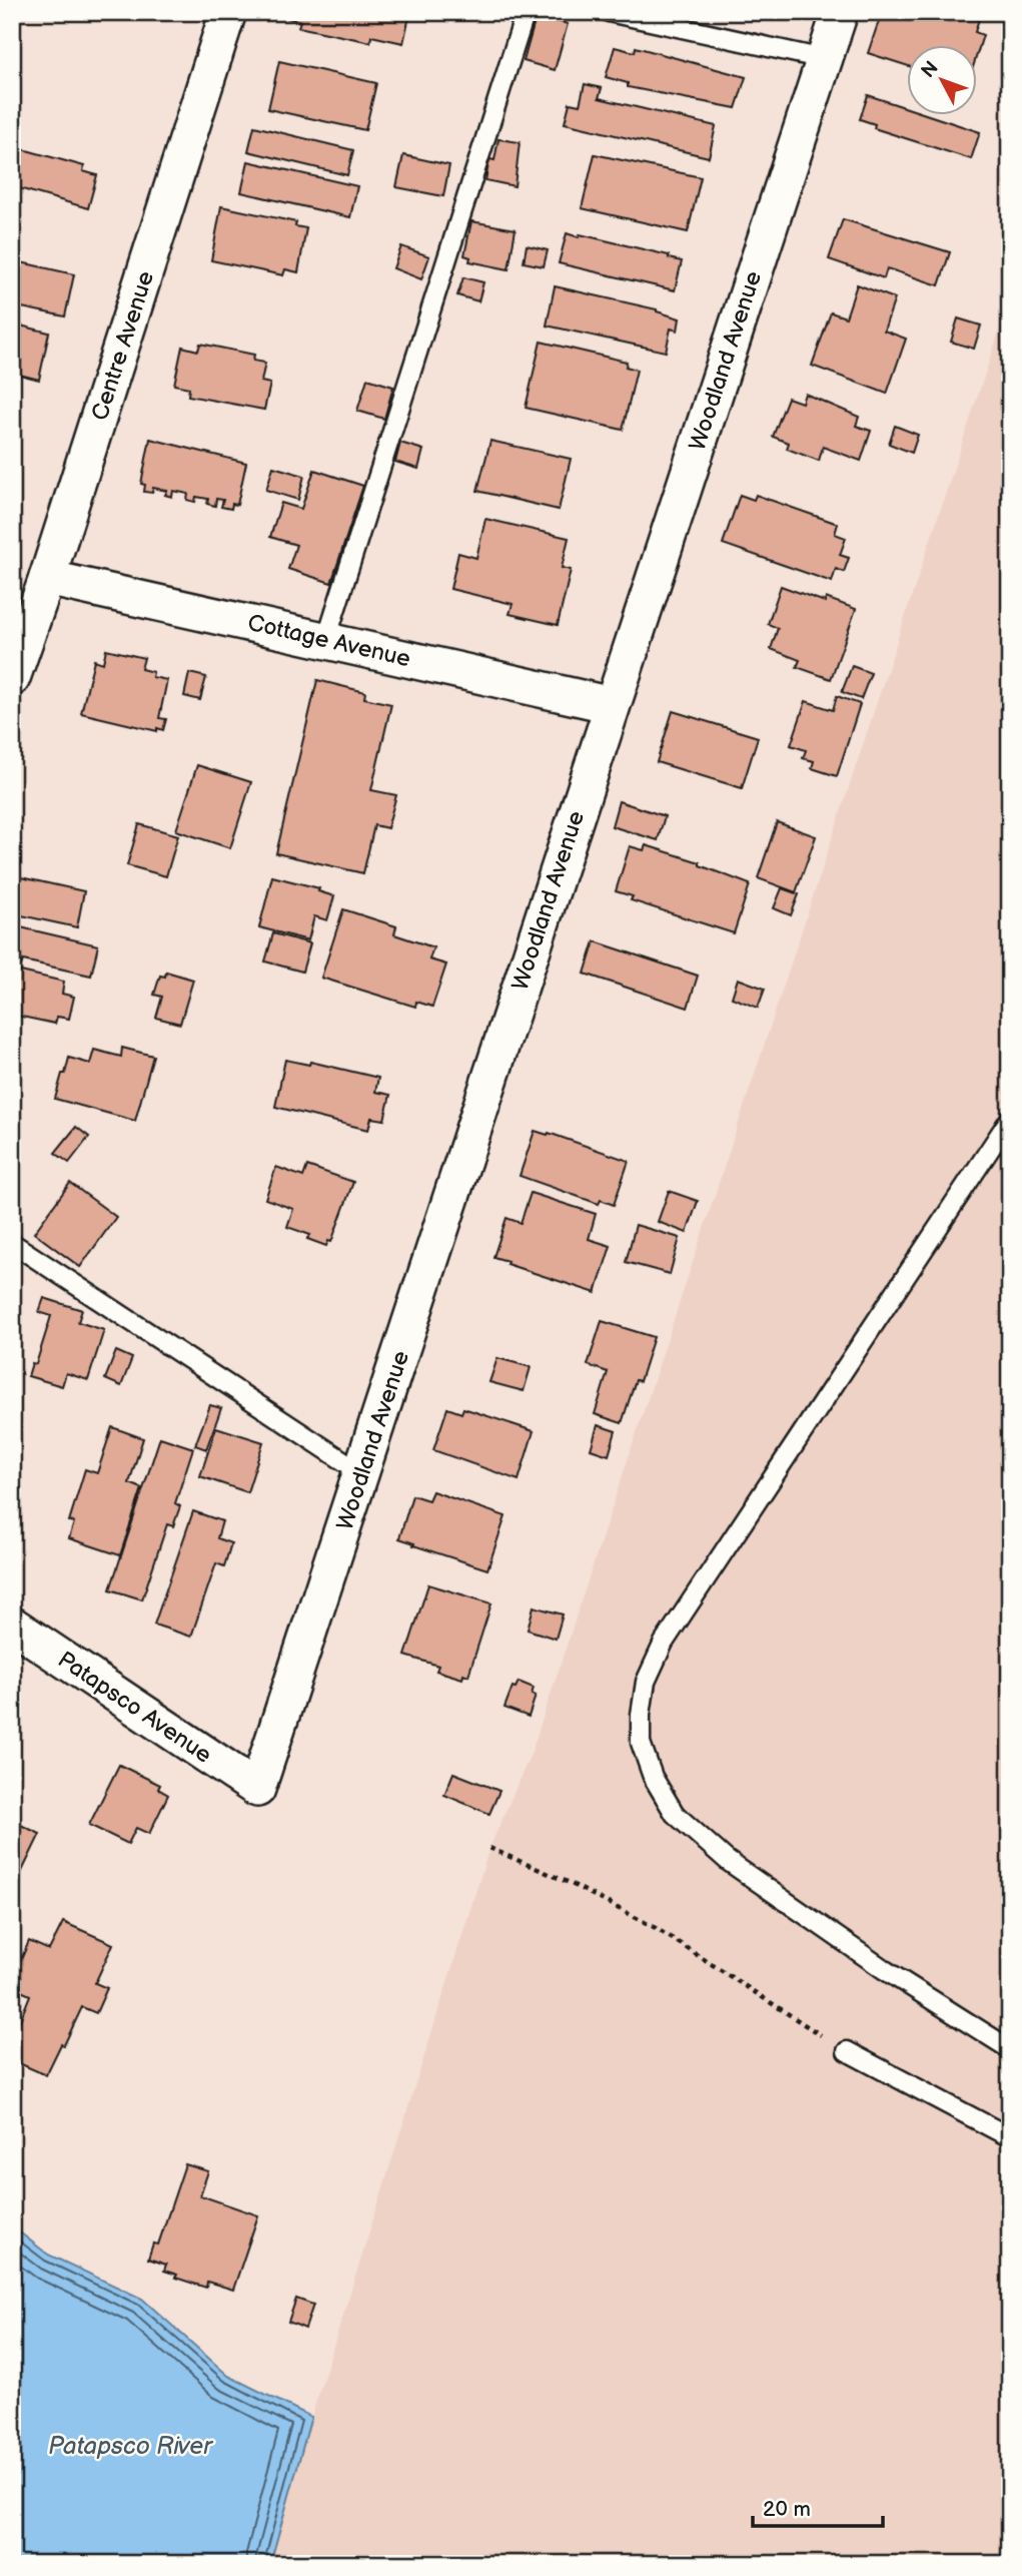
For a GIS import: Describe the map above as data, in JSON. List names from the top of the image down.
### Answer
{
  "streets": {
    "street": [
      "Centre Avenue",
      "Woodland Avenue",
      "Cottage Avenue",
      "Patapsco Avenue"
    ]
  },
  "crossings": [
    ["Centre Avenue", "Cottage Avenue"],
    ["Woodland Avenue", "Cottage Avenue"],
    ["Woodland Avenue", "Patapsco Avenue"]
  ],
  "water": ["Patapsco River"],
  "scale_bar": "20 m",
  "north": "top left"
}
